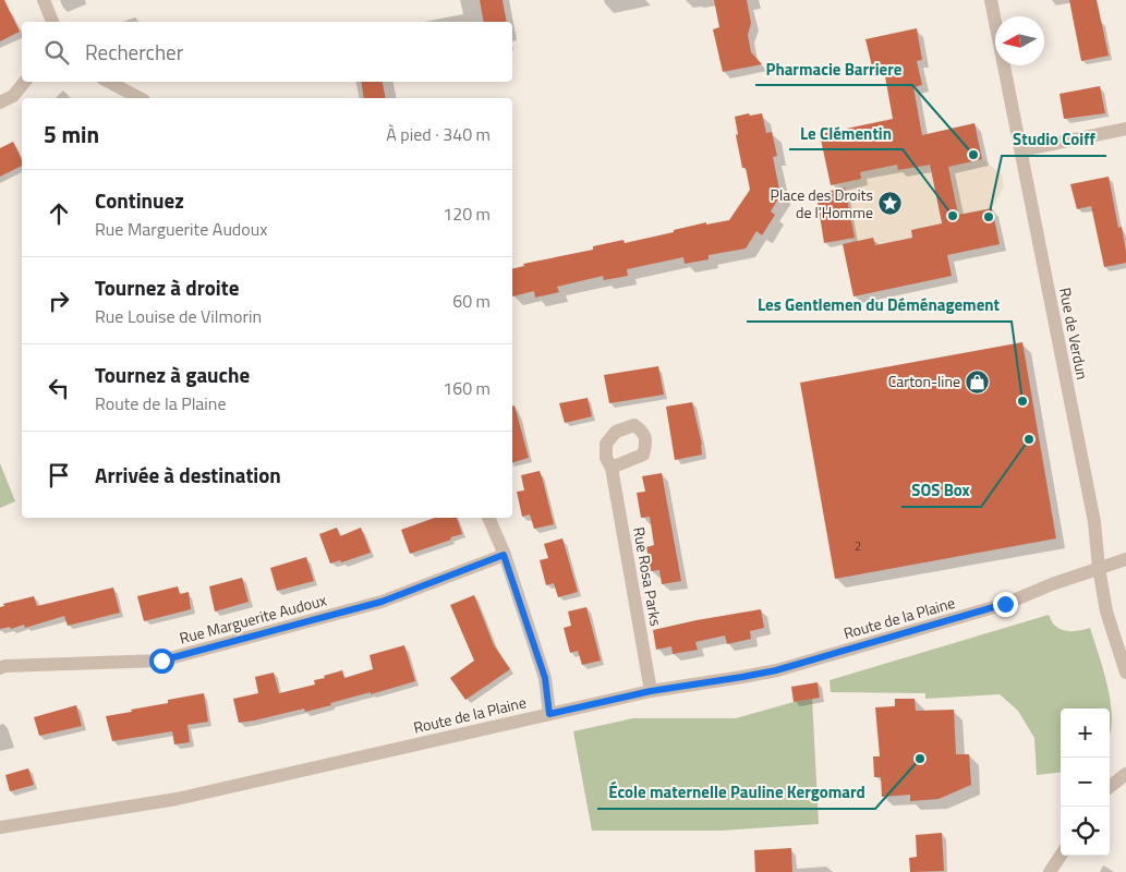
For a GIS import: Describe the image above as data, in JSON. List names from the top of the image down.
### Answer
{
  "streets": {
    "street": [
      "Rue de Verdun",
      "Rue Rosa Parks",
      "Route de la Plaine",
      "Rue Marguerite Audoux"
    ]
  },
  "crossings": [
    ["Rue de Verdun", "Route de la Plaine"],
    ["Rue Rosa Parks", "Route de la Plaine"]
  ],
  "places": {
    "other": [
      "Pharmacie Barriere",
      "Le Clémentin",
      "Studio Coiff",
      "Les Gentlemen du Déménagement",
      "SOS Box",
      "École maternelle Pauline Kergomard"
    ],
    "place": ["Place des Droits de l'Homme"],
    "shop": ["Carton-line"]
  },
  "house_numbers": ["2"],
  "north": "left",
  "page": {
    "search": "Rechercher",
    "heading": ["5 min", "À pied · 340 m"],
    "list": [
      ["Continuez", "Rue Marguerite Audoux", "120 m"],
      ["Tournez à droite", "Rue Louise de Vilmorin", "60 m"],
      ["Tournez à gauche", "Route de la Plaine", "160 m"],
      "Arrivée à destination"
    ],
    "map_buttons": ["+", "−"]
  }
}
